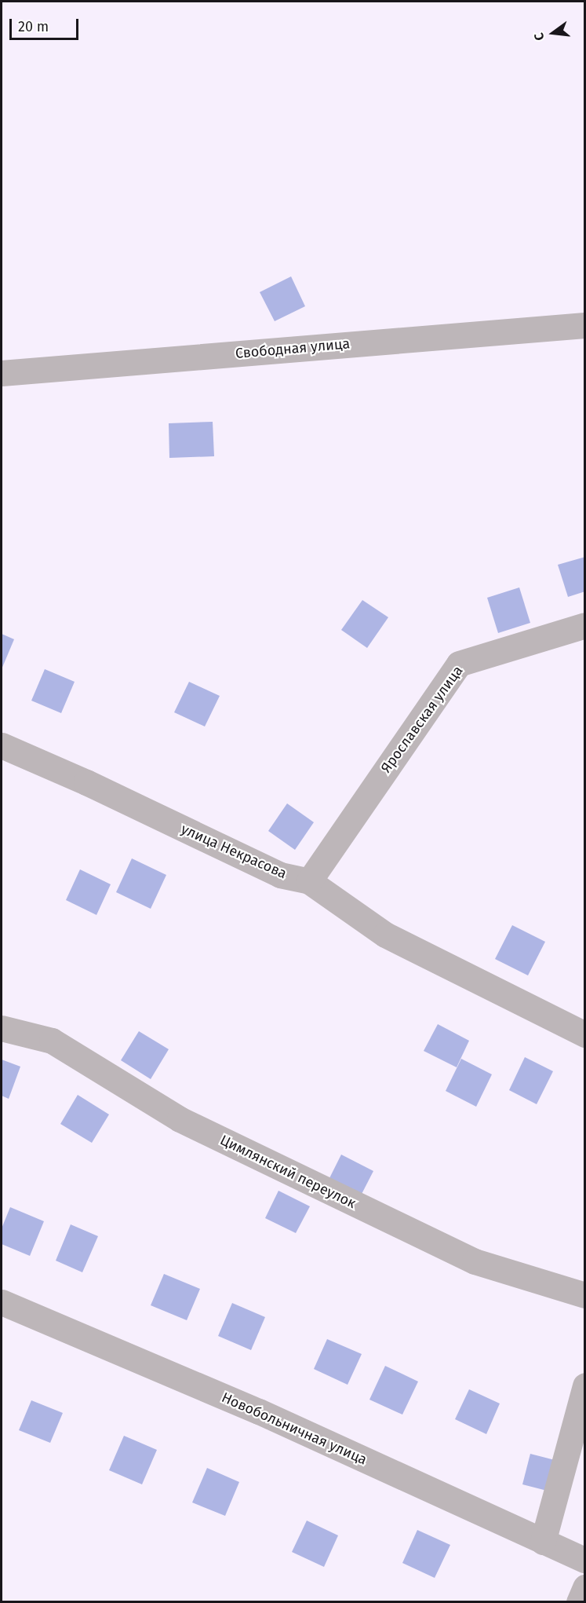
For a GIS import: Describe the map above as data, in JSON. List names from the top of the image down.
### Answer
{
  "streets": {
    "street": [
      "Свободная улица",
      "Ярославская улица",
      "улица Некрасова",
      "Цимлянский переулок",
      "Новобольничная улица"
    ]
  },
  "crossings": [
    ["Ярославская улица", "улица Некрасова"]
  ],
  "scale_bar": "20 m",
  "north": "left"
}
